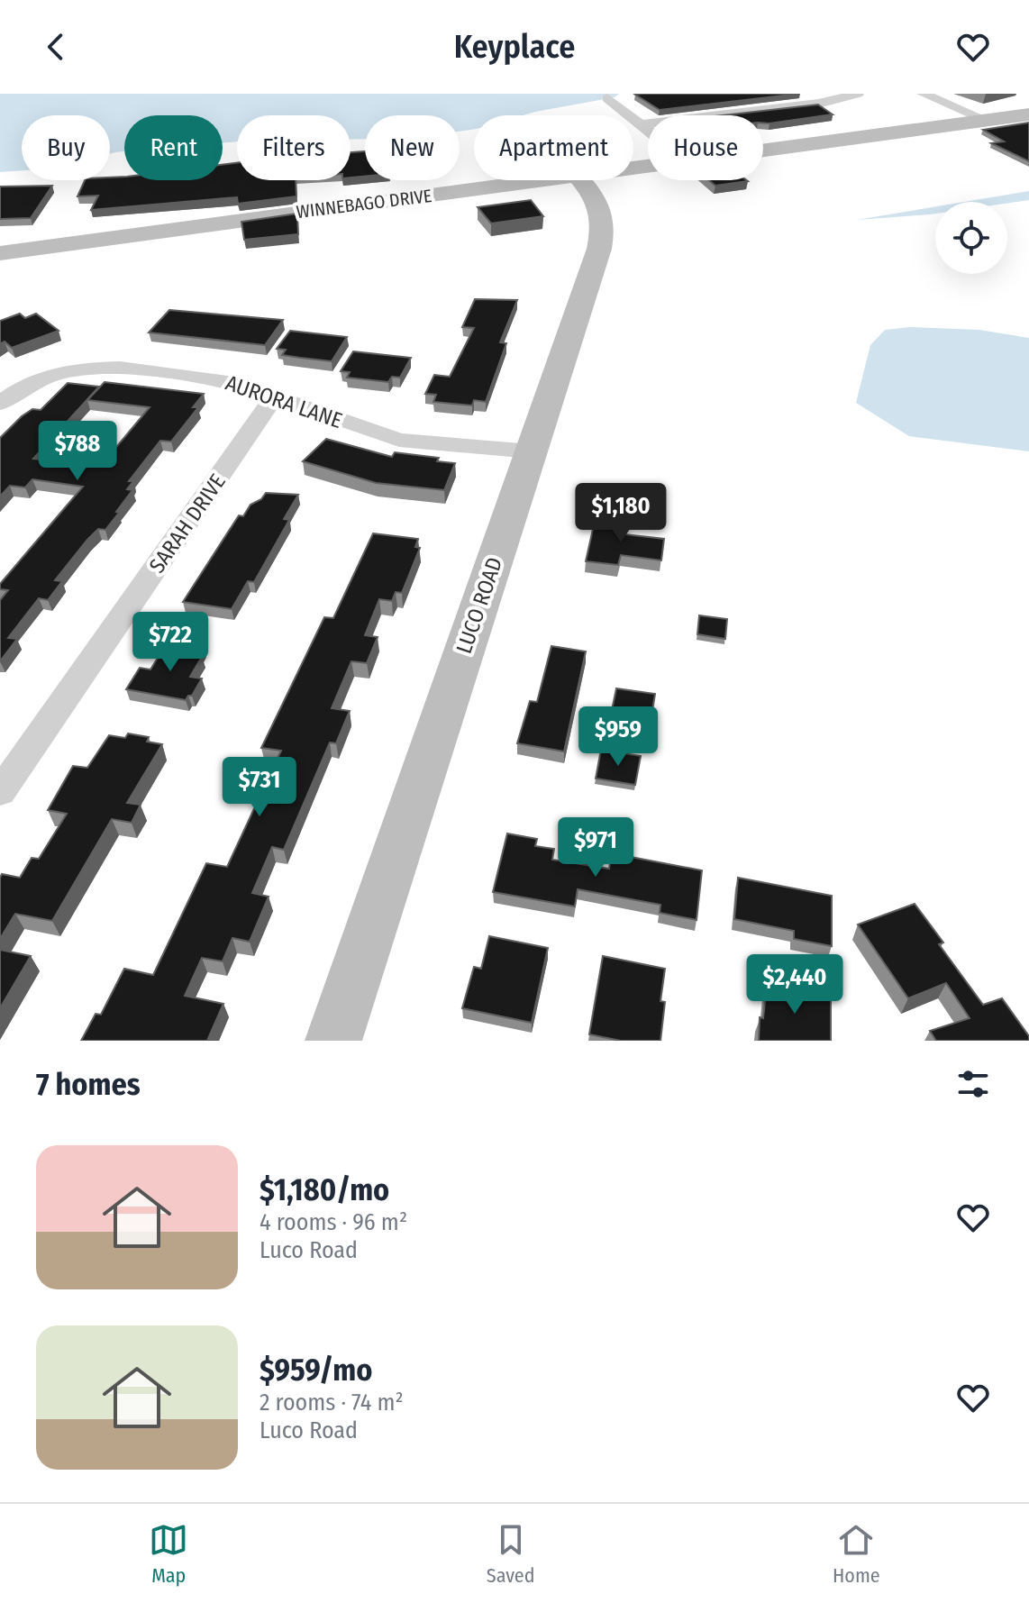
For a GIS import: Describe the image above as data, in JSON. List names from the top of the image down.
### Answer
{
  "streets": {
    "main road": ["WINNEBAGO DRIVE", "LUCO ROAD"],
    "street": ["AURORA LANE", "SARAH DRIVE"]
  },
  "crossings": [
    ["AURORA LANE", "SARAH DRIVE"],
    ["AURORA LANE", "LUCO ROAD"]
  ],
  "page": {
    "header": "Keyplace",
    "chip": [
      "Buy",
      "Rent",
      "Filters",
      "New",
      "Apartment",
      "House"
    ],
    "price": [
      "$788",
      "$1,180",
      "$722",
      "$959",
      "$731",
      "$971",
      "$2,440"
    ],
    "heading": "7 homes",
    "list": [
      {
        "name": "$1,180/mo",
        "note": "4 rooms · 96 m² · Luco Road"
      },
      {
        "name": "$959/mo",
        "note": "2 rooms · 74 m² · Luco Road"
      }
    ],
    "tabs": ["Map", "Saved", "Home"]
  }
}
